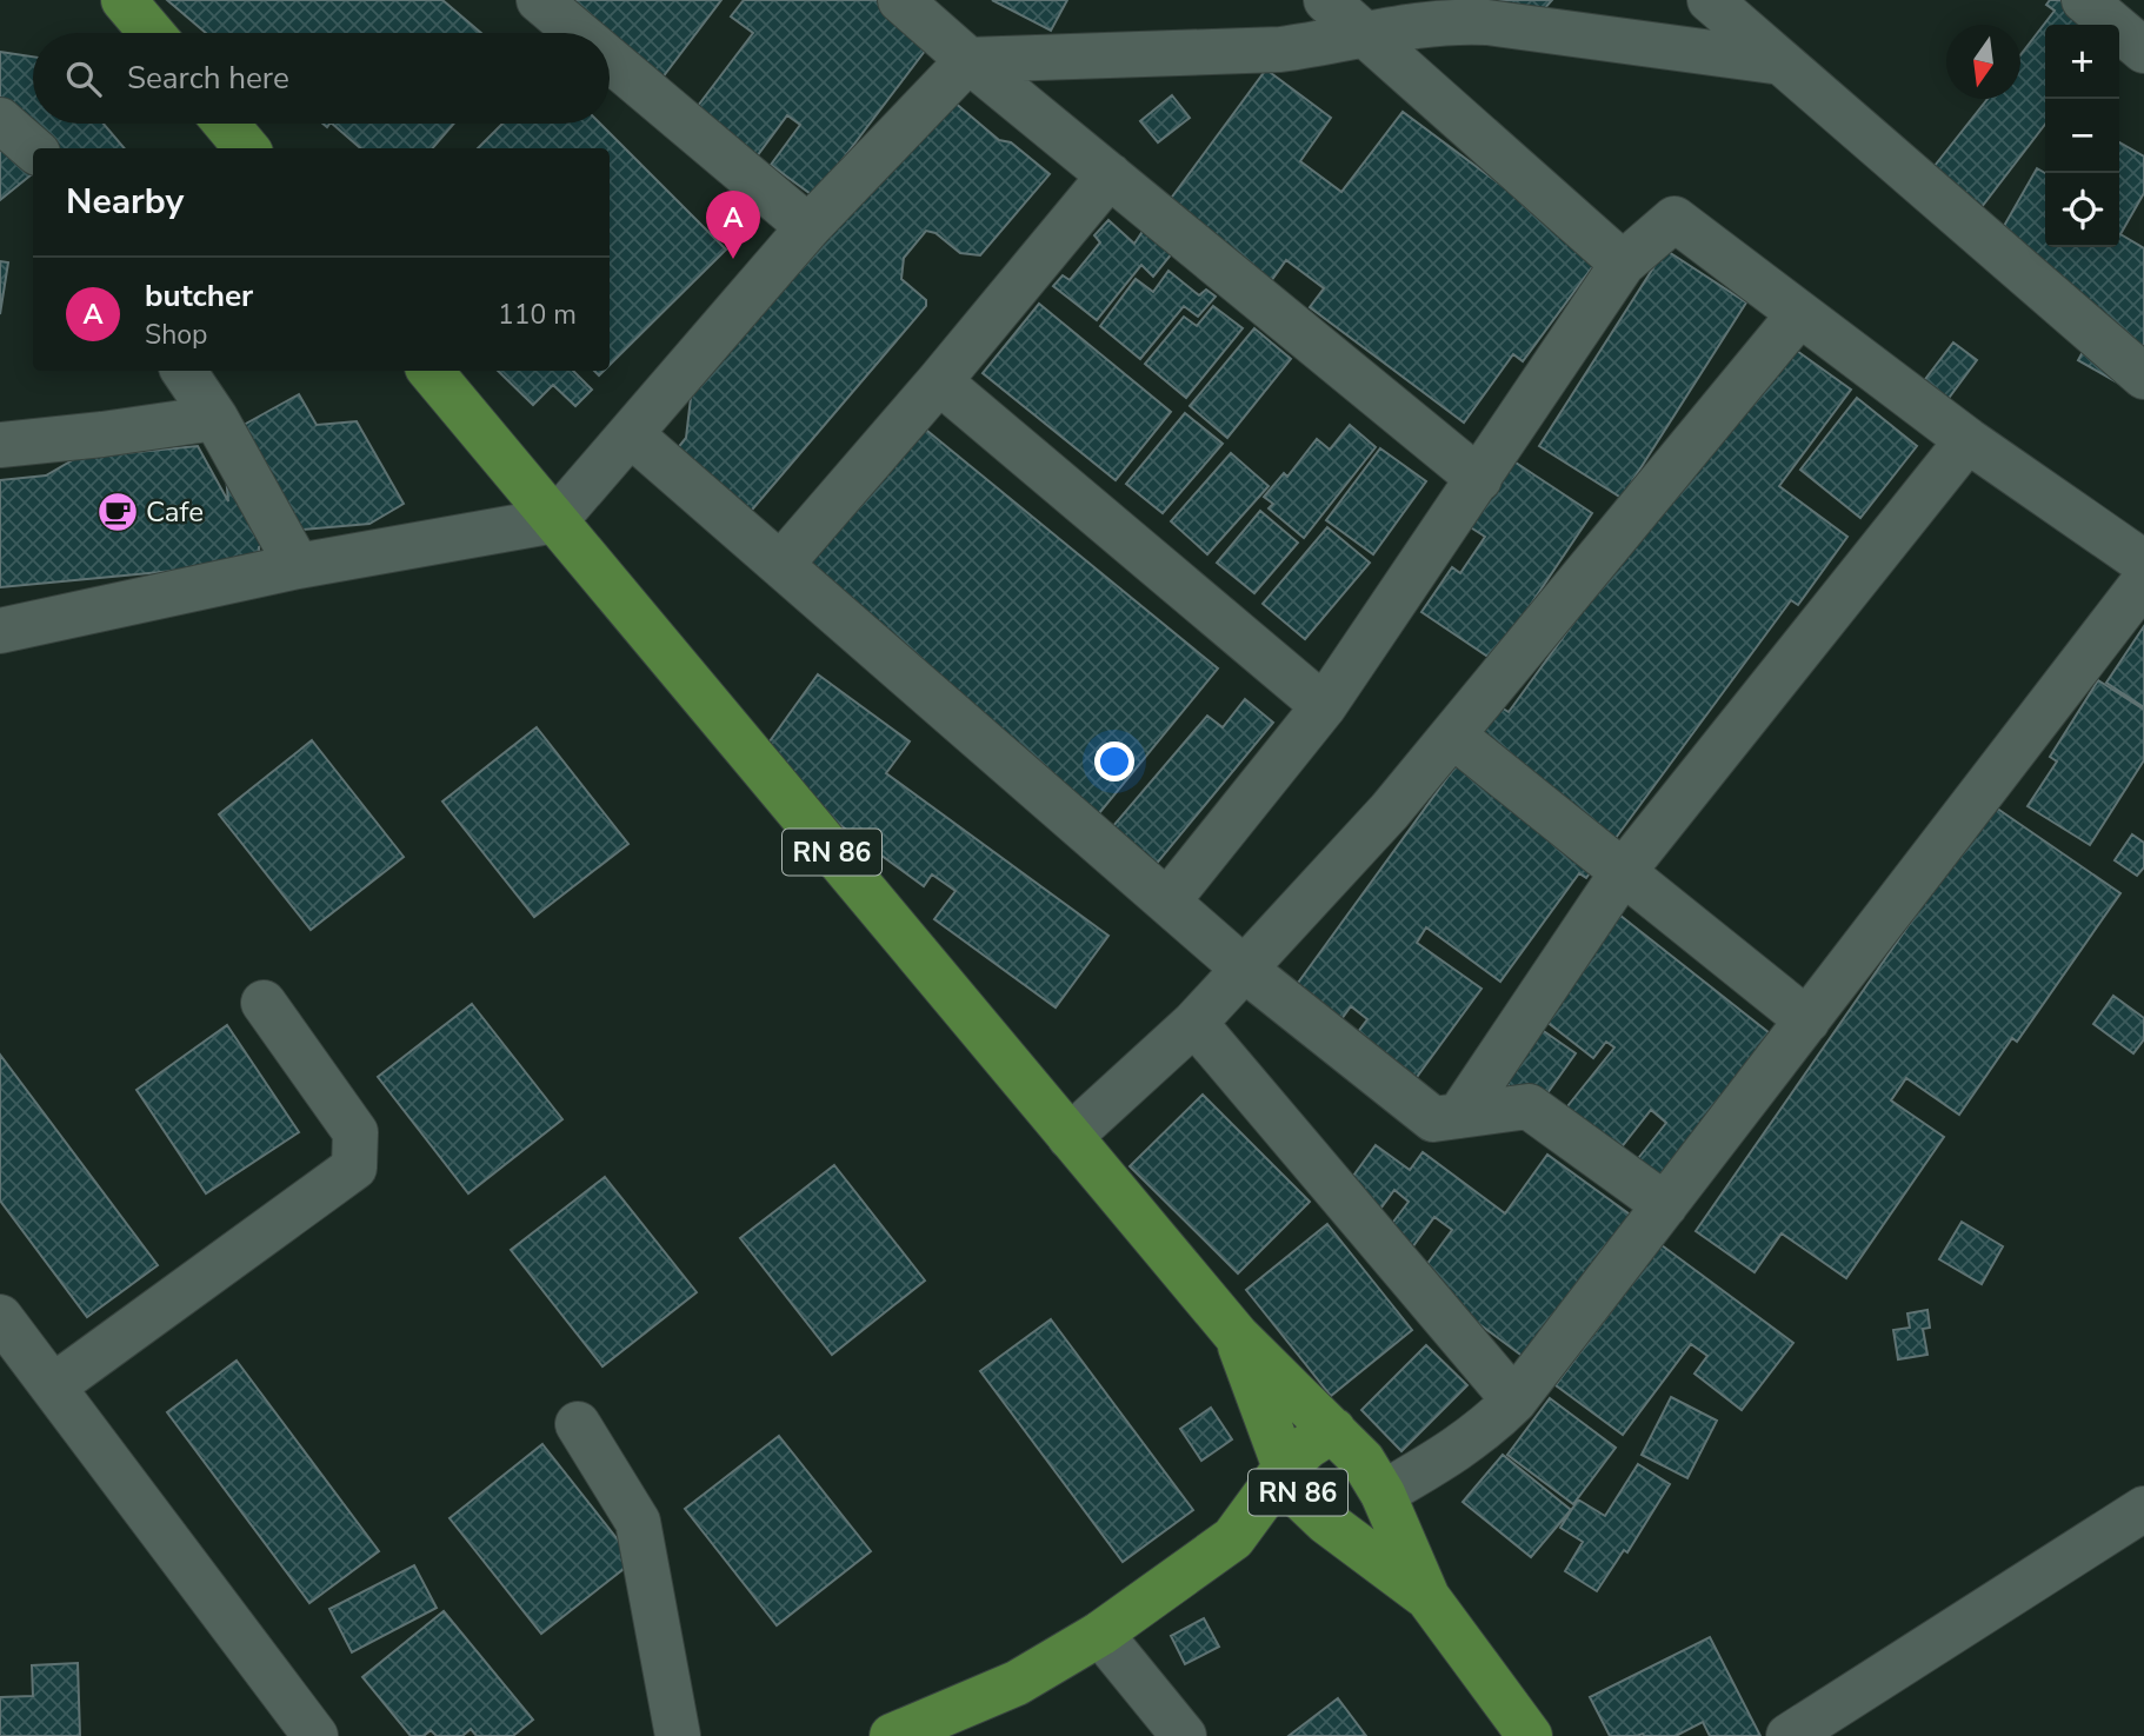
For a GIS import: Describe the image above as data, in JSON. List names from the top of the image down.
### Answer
{
  "streets": {
    "main road": ["RN 86"]
  },
  "places": {
    "cafe": ["Cafe"]
  },
  "north": "bottom",
  "page": {
    "map_buttons": ["+", "−"],
    "search": "Search here",
    "heading": "Nearby",
    "pins": "A",
    "list": [
      {
        "mark": "A",
        "name": "butcher",
        "note": "Shop",
        "value": "110 m"
      }
    ]
  }
}
